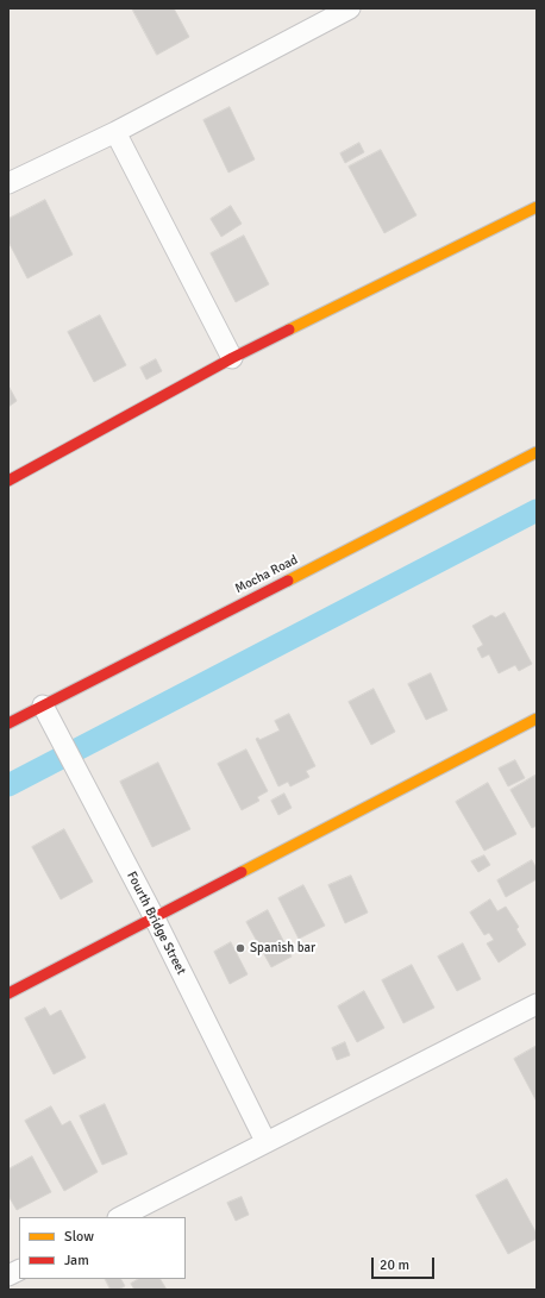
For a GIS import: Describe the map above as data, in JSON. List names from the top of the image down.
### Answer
{
  "streets": {
    "street": ["Mocha Road", "Fourth Bridge Street"]
  },
  "crossings": [
    ["Mocha Road", "Fourth Bridge Street"]
  ],
  "places": ["Spanish bar"],
  "legend": ["Slow", "Jam"],
  "scale_bar": "20 m"
}
